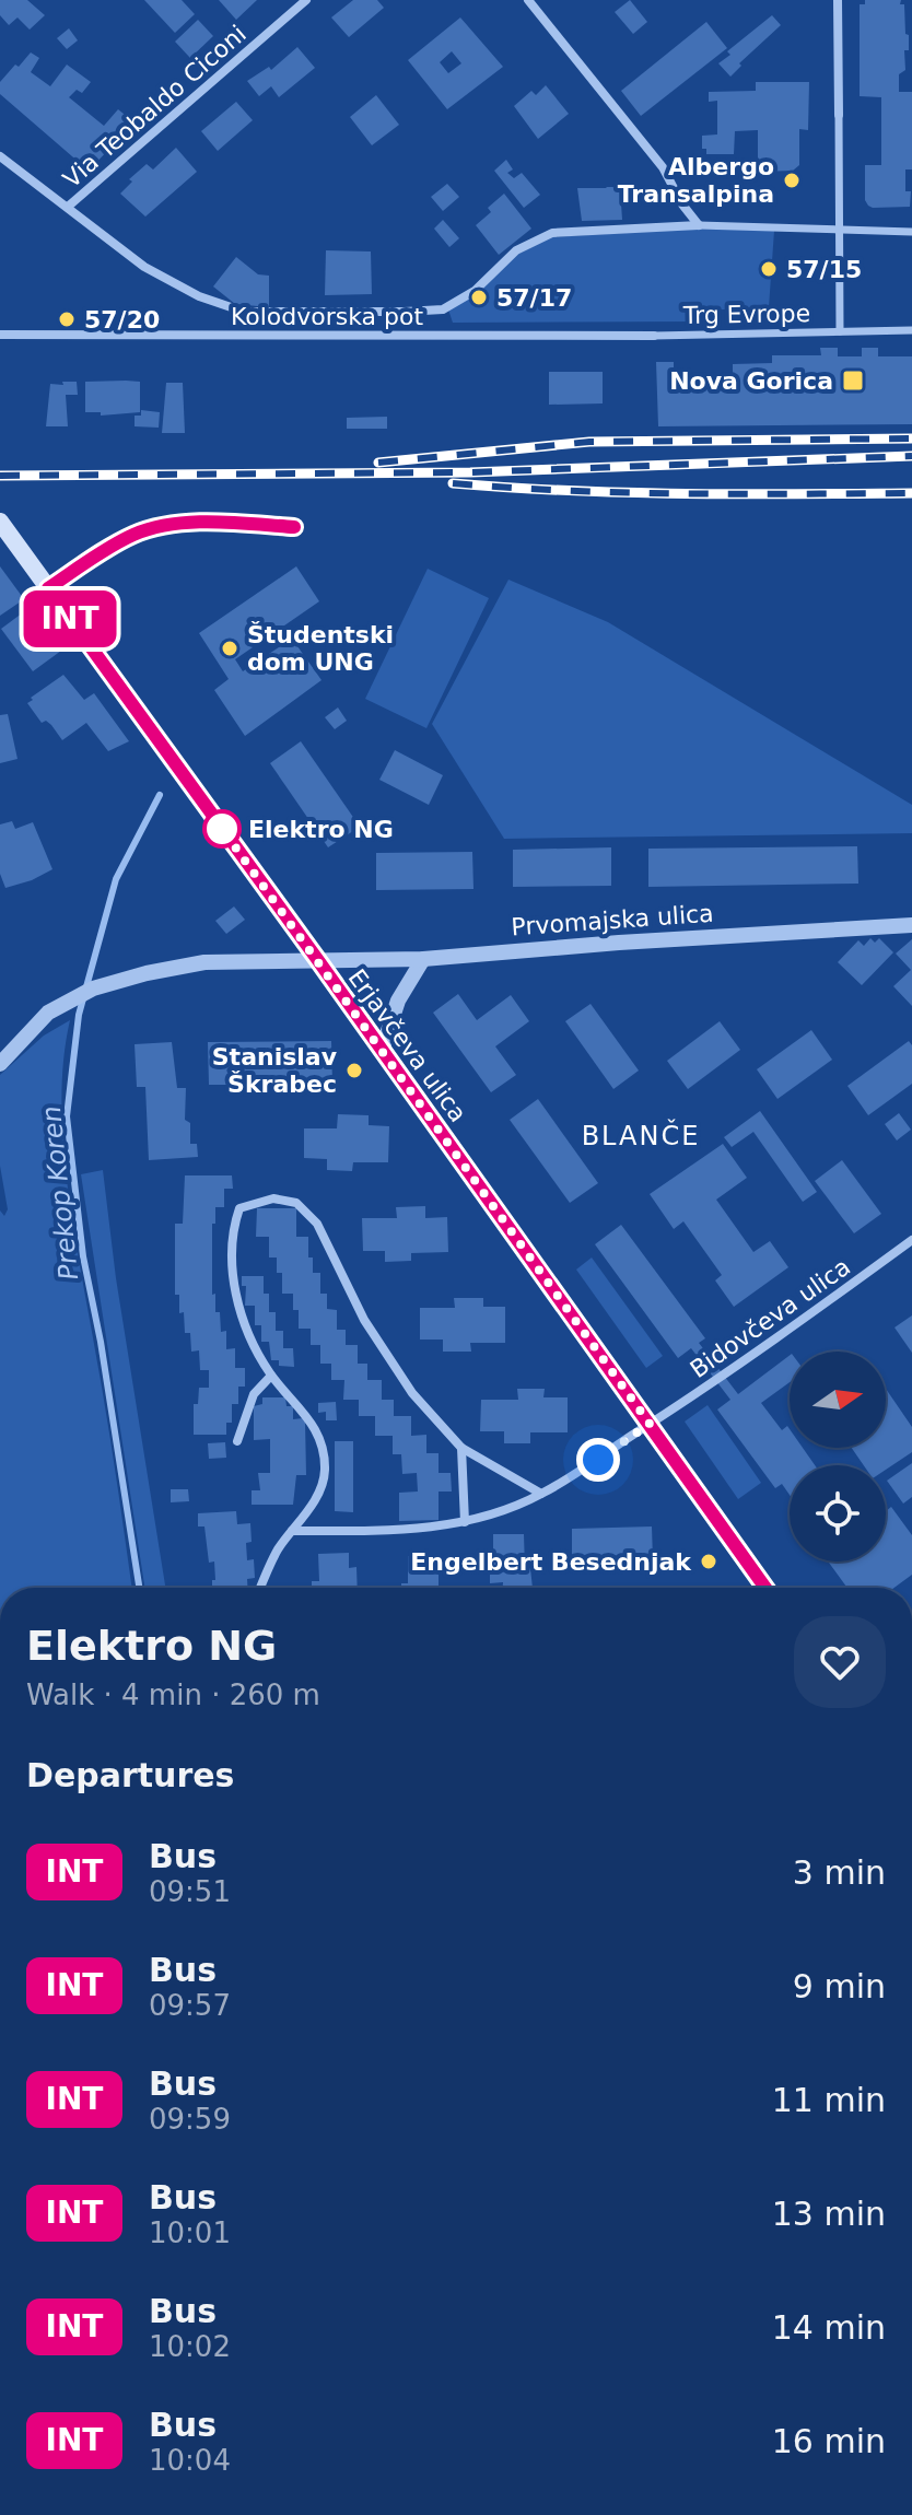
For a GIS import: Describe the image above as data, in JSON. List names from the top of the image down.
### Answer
{
  "streets": {
    "main road": ["Erjavčeva ulica"],
    "street": [
      "Via Teobaldo Ciconi",
      "Trg Evrope",
      "Kolodvorska pot",
      "Prvomajska ulica",
      "Bidovčeva ulica"
    ]
  },
  "crossings": [
    ["Trg Evrope", "Kolodvorska pot"],
    ["Prvomajska ulica", "Erjavčeva ulica"],
    ["Erjavčeva ulica", "Bidovčeva ulica"]
  ],
  "districts": ["BLANČE"],
  "water": ["Prekop Koren"],
  "places": {
    "other": [
      "Albergo Transalpina",
      "57/15",
      "57/17",
      "57/20",
      "Študentski dom UNG",
      "Elektro NG",
      "Stanislav Škrabec",
      "Engelbert Besednjak"
    ],
    "transit": ["Nova Gorica"]
  },
  "lines": ["bus line INT"],
  "north": "right",
  "page": {
    "on_map": "INT",
    "heading": [
      ["Elektro NG", "Walk · 4 min · 260 m"],
      "Departures"
    ],
    "list": [
      {
        "mark": "INT",
        "name": "Bus",
        "note": "09:51",
        "value": "3 min"
      },
      {
        "mark": "INT",
        "name": "Bus",
        "note": "09:57",
        "value": "9 min"
      },
      {
        "mark": "INT",
        "name": "Bus",
        "note": "09:59",
        "value": "11 min"
      },
      {
        "mark": "INT",
        "name": "Bus",
        "note": "10:01",
        "value": "13 min"
      },
      {
        "mark": "INT",
        "name": "Bus",
        "note": "10:02",
        "value": "14 min"
      },
      {
        "mark": "INT",
        "name": "Bus",
        "note": "10:04",
        "value": "16 min"
      }
    ]
  }
}
